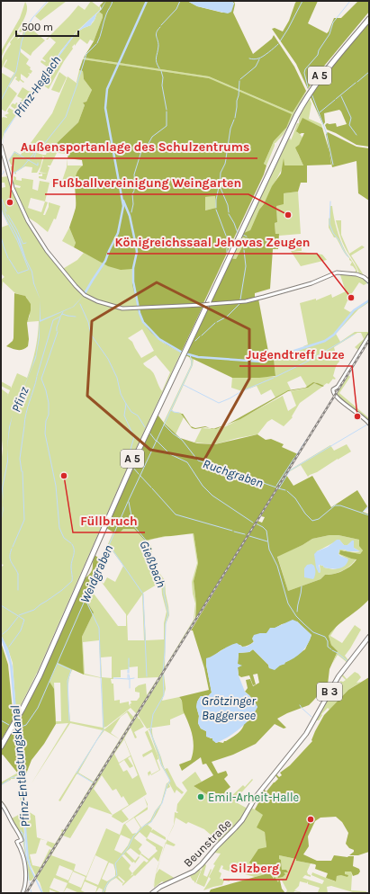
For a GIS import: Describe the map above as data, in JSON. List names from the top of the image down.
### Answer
{
  "streets": {
    "highway": ["A 5"],
    "main road": ["B 3", "Beunstraße"]
  },
  "water": [
    "Pfinz-Heglach",
    "Pfinz",
    "Ruchgraben",
    "Gießbach",
    "Weidgraben",
    "Grötzinger Baggersee",
    "Pfinz-Entlastungskanal"
  ],
  "places": [
    "Außensportanlage des Schulzentrums",
    "Fußballvereinigung Weingarten",
    "Königreichssaal Jehovas Zeugen",
    "Jugendtreff Juze",
    "Füllbruch",
    "Emil-Arheit-Halle",
    "Silzberg"
  ],
  "scale_bar": "500 m"
}
